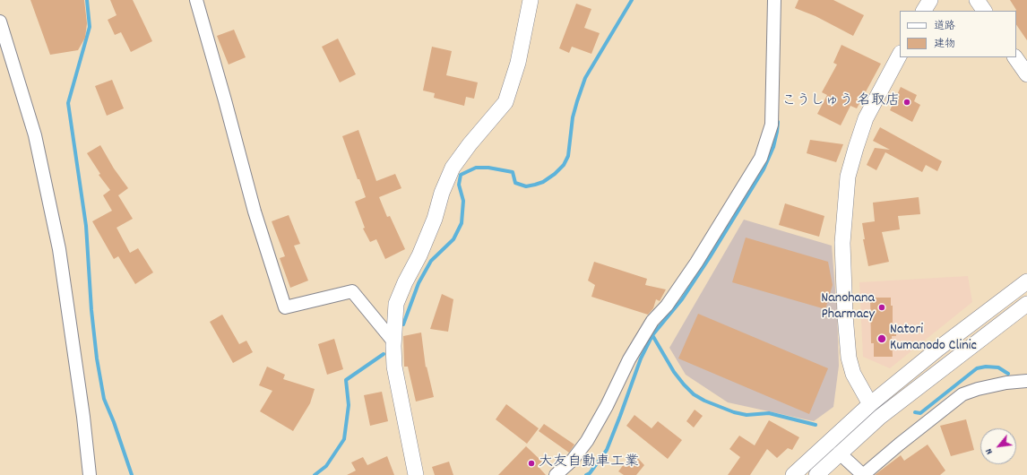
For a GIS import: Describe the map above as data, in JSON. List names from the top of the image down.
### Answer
{
  "places": [
    "こうしゅう 名取店",
    "Nanohana Pharmacy",
    "Natori Kumanodo Clinic",
    "大友自動車工業"
  ],
  "legend": ["道路", "建物"],
  "north": "bottom left"
}
